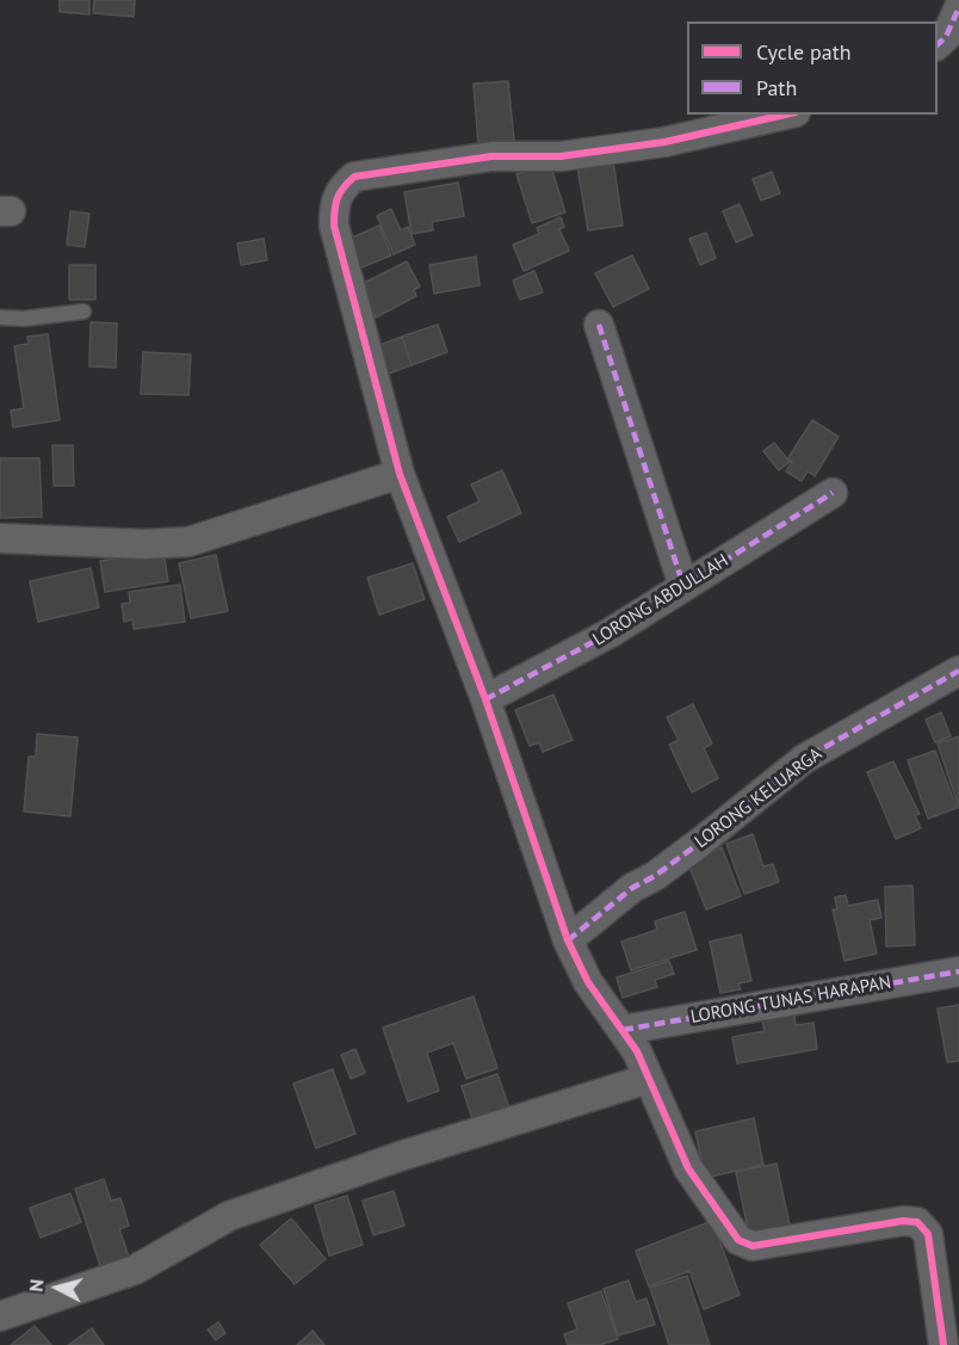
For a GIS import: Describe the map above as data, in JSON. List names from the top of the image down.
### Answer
{
  "streets": {
    "street": ["LORONG ABDULLAH", "LORONG KELUARGA", "LORONG TUNAS HARAPAN"]
  },
  "legend": ["Cycle path", "Path"],
  "north": "left"
}
